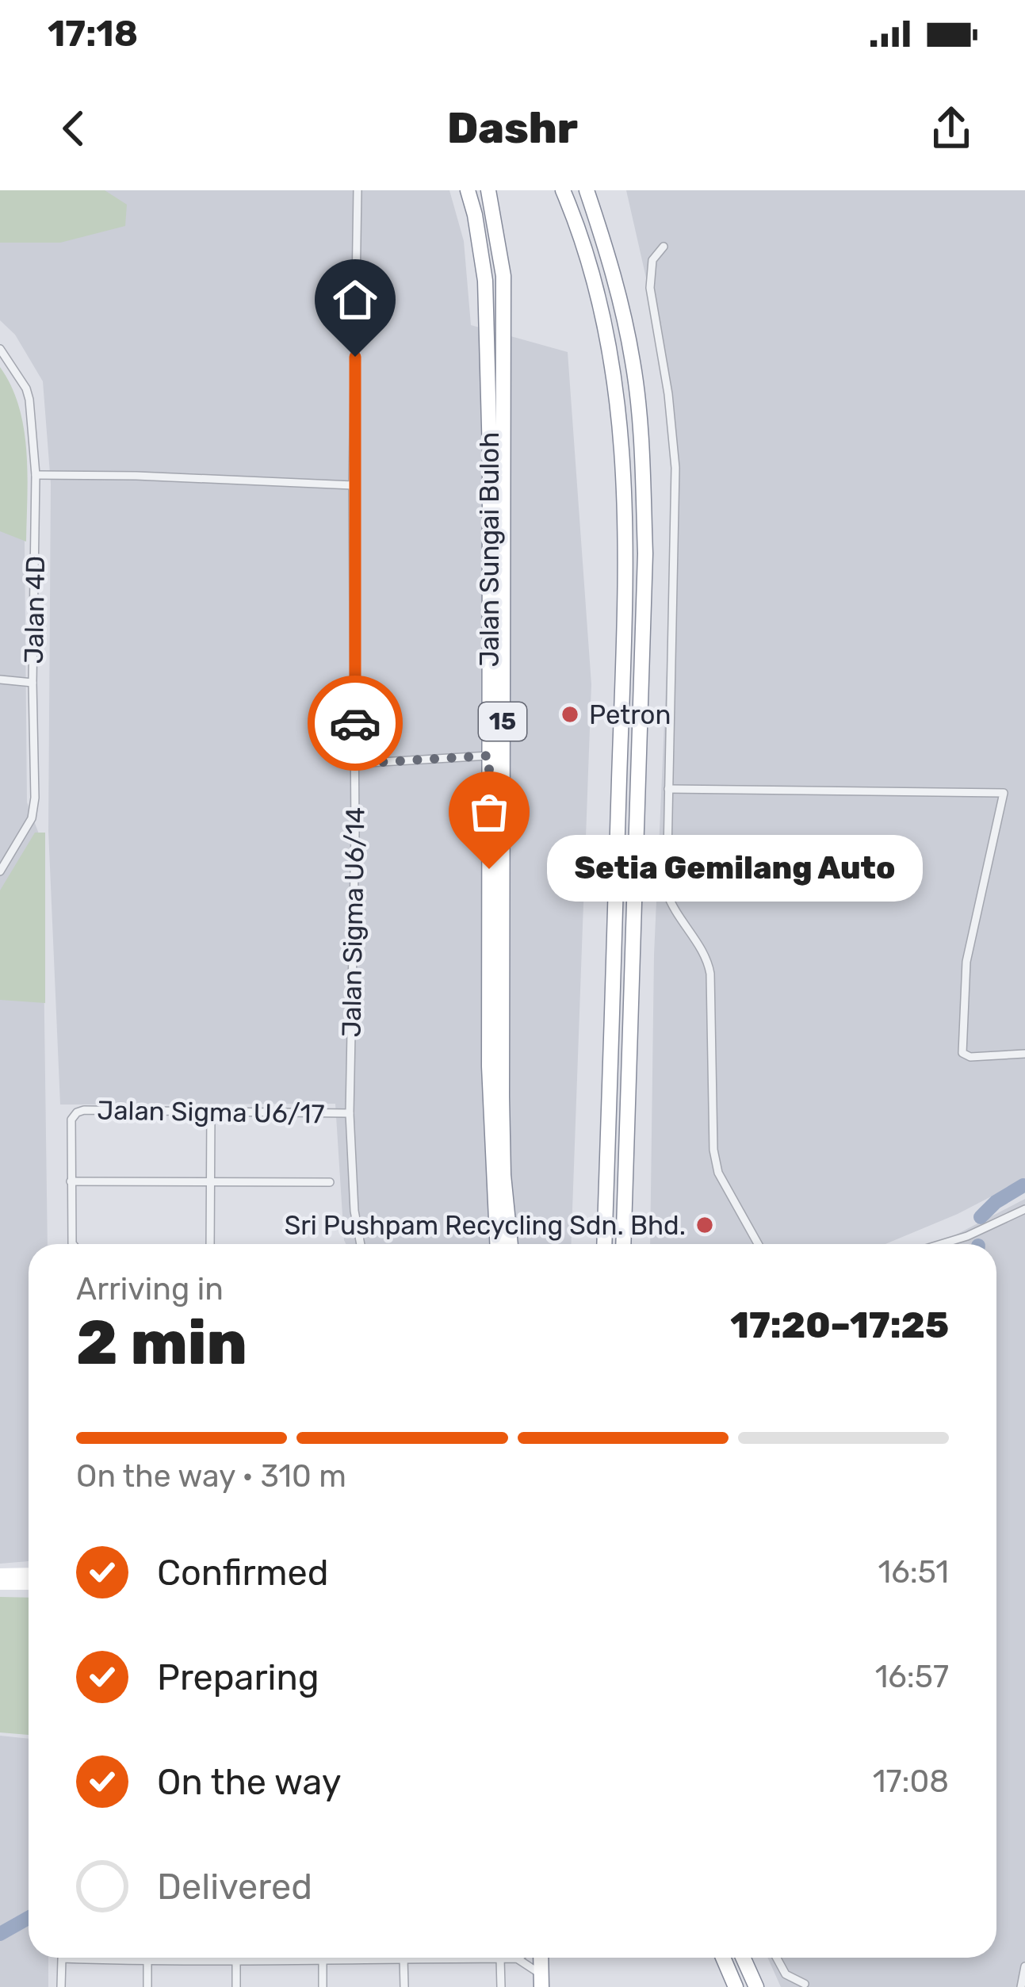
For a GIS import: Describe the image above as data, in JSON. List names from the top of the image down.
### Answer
{
  "streets": {
    "highway": ["Jalan Sungai Buloh", "15"],
    "street": ["Jalan 4D", "Jalan Sigma U6/14", "Jalan Sigma U6/17"]
  },
  "crossings": [
    ["Jalan Sigma U6/14", "Jalan Sigma U6/17"]
  ],
  "places": ["Petron", "Setia Gemilang Auto", "Sri Pushpam Recycling Sdn. Bhd."],
  "page": {
    "status": "17:18",
    "header": "Dashr",
    "bubble": "Setia Gemilang Auto",
    "heading": ["2 min", "Arriving in", "17:20–17:25"],
    "bar": "On the way · 310 m",
    "list": [
      ["Confirmed", "16:51"],
      ["Preparing", "16:57"],
      ["On the way", "17:08"],
      "Delivered"
    ]
  }
}
